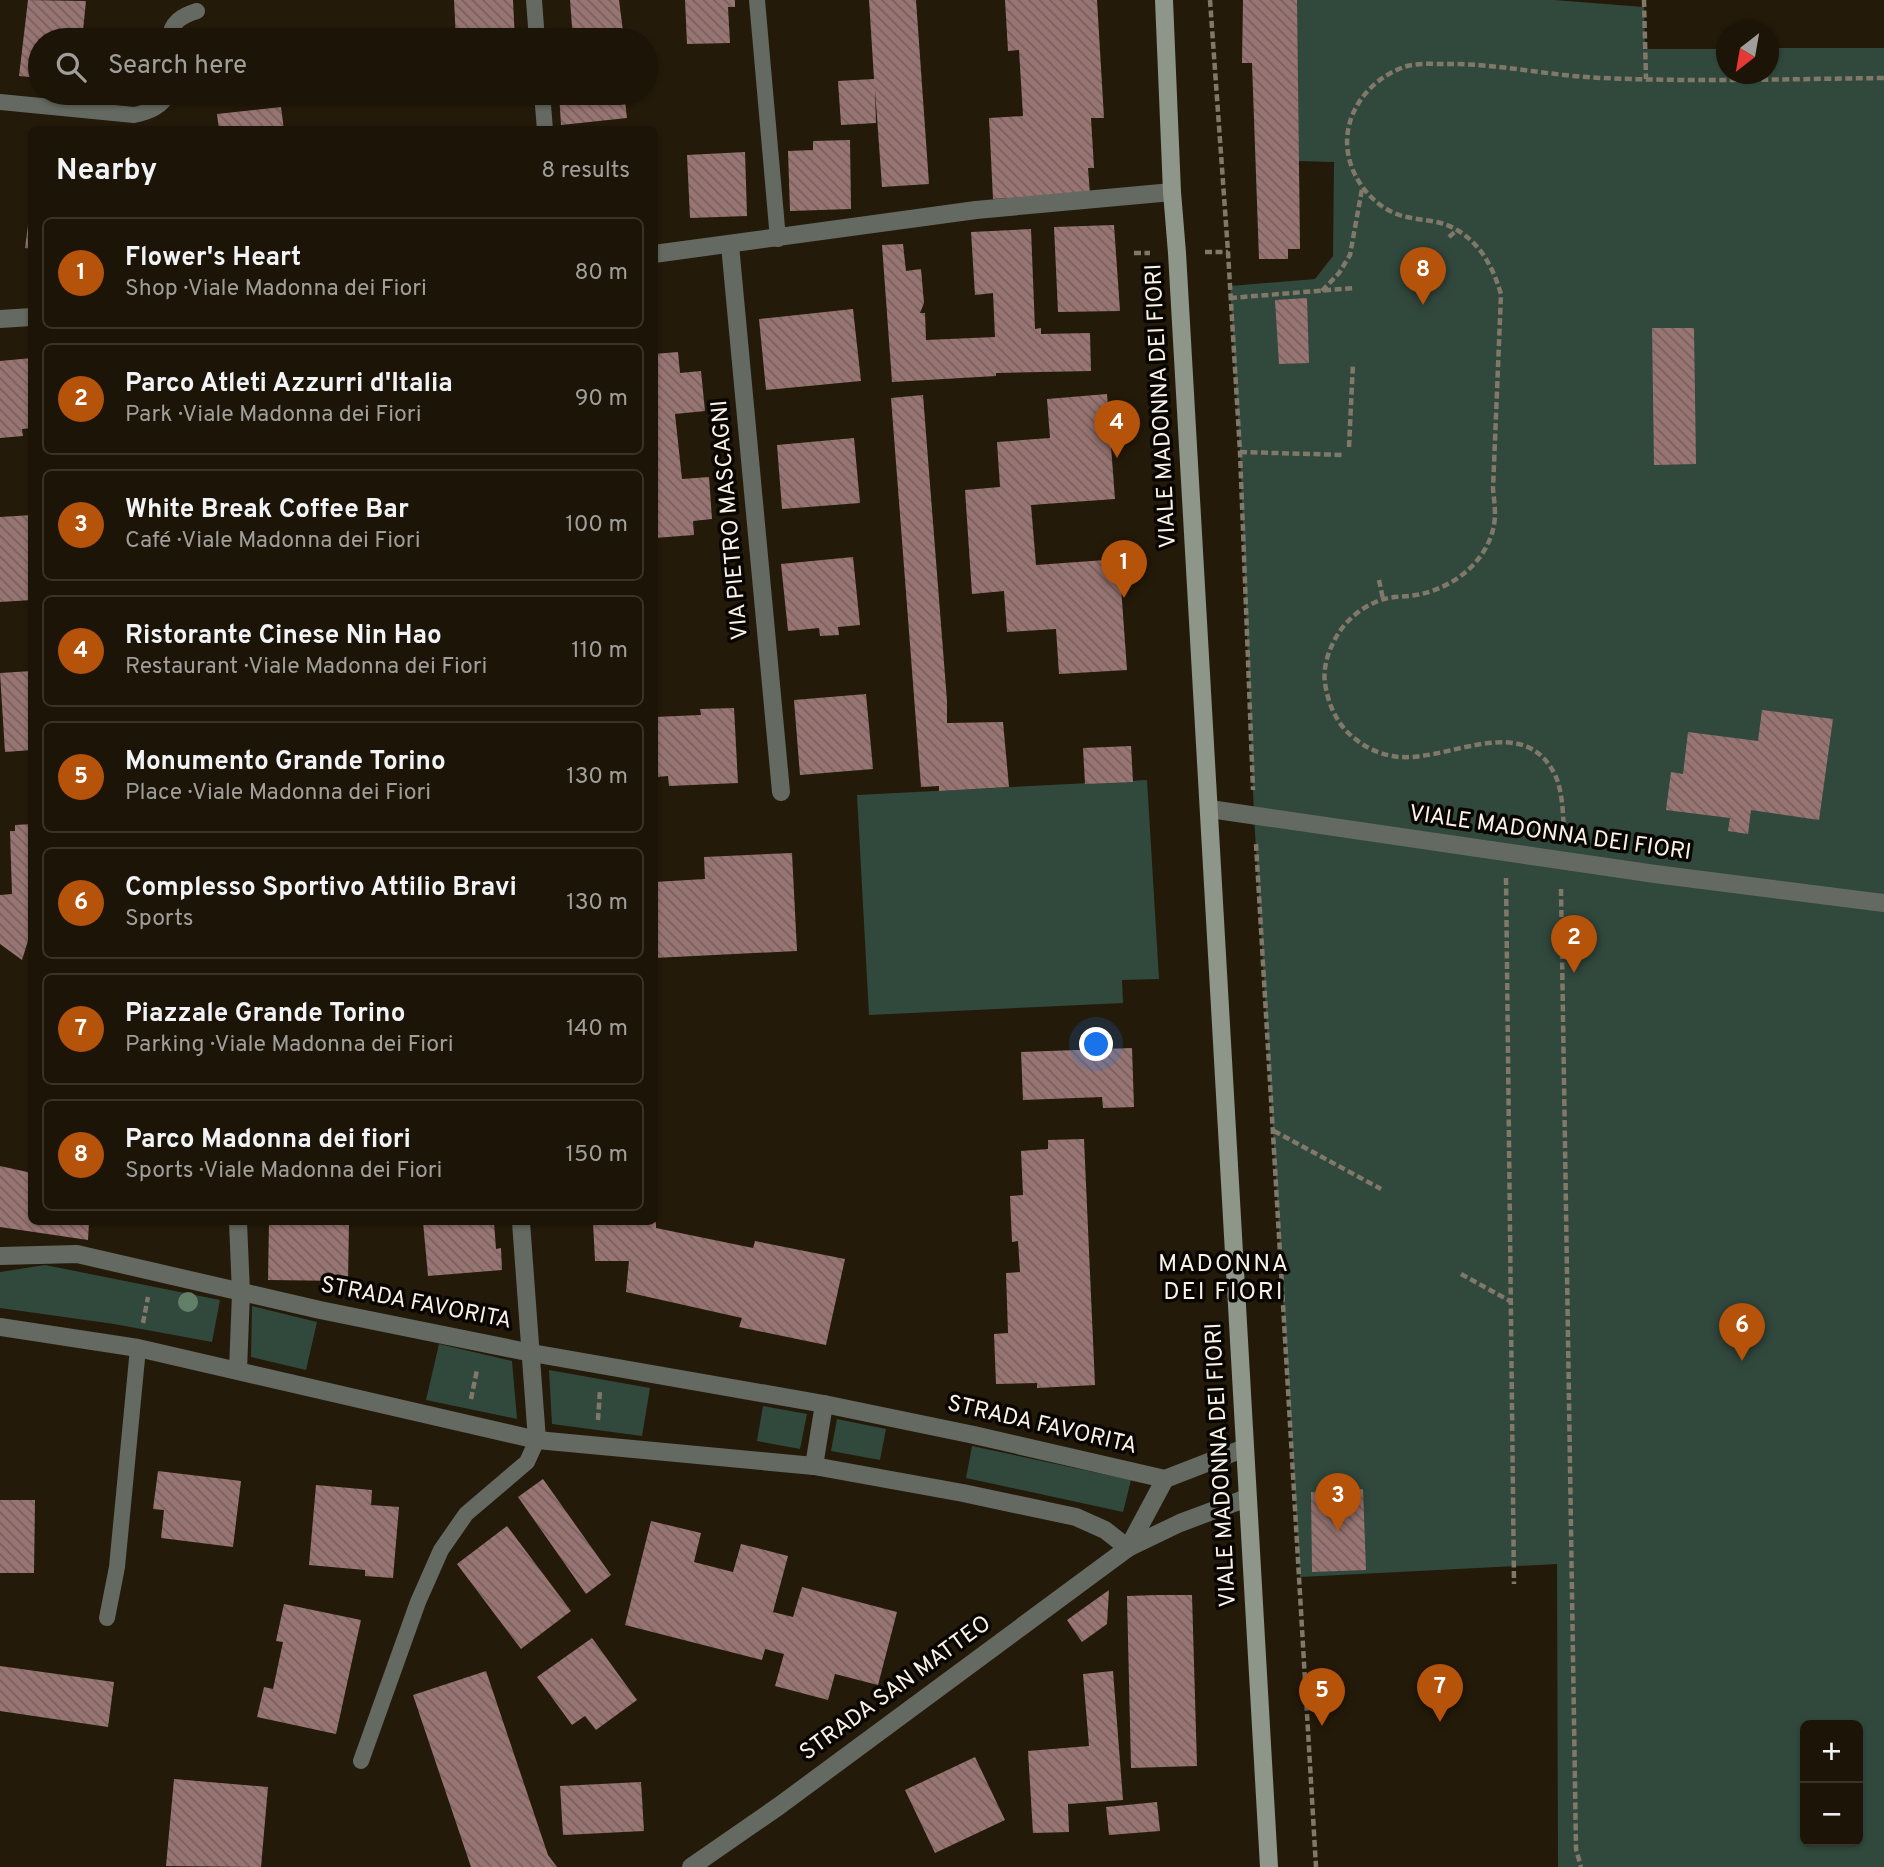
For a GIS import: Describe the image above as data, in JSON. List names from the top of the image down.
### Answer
{
  "streets": {
    "main road": ["VIALE MADONNA DEI FIORI"],
    "street": ["VIA PIETRO MASCAGNI", "STRADA FAVORITA", "STRADA SAN MATTEO"]
  },
  "crossings": [
    ["VIALE MADONNA DEI FIORI", "STRADA SAN MATTEO"],
    ["STRADA FAVORITA", "STRADA SAN MATTEO"]
  ],
  "districts": ["MADONNA DEI FIORI"],
  "north": "bottom left",
  "page": {
    "search": "Search here",
    "heading": ["Nearby", "8 results"],
    "list": [
      {
        "mark": "1",
        "name": "Flower's Heart",
        "note": "Shop · Viale Madonna dei Fiori",
        "value": "80 m"
      },
      {
        "mark": "2",
        "name": "Parco Atleti Azzurri d'Italia",
        "note": "Park · Viale Madonna dei Fiori",
        "value": "90 m"
      },
      {
        "mark": "3",
        "name": "White Break Coffee Bar",
        "note": "Café · Viale Madonna dei Fiori",
        "value": "100 m"
      },
      {
        "mark": "4",
        "name": "Ristorante Cinese Nin Hao",
        "note": "Restaurant · Viale Madonna dei Fiori",
        "value": "110 m"
      },
      {
        "mark": "5",
        "name": "Monumento Grande Torino",
        "note": "Place · Viale Madonna dei Fiori",
        "value": "130 m"
      },
      {
        "mark": "6",
        "name": "Complesso Sportivo Attilio Bravi",
        "note": "Sports",
        "value": "130 m"
      },
      {
        "mark": "7",
        "name": "Piazzale Grande Torino",
        "note": "Parking · Viale Madonna dei Fiori",
        "value": "140 m"
      },
      {
        "mark": "8",
        "name": "Parco Madonna dei fiori",
        "note": "Sports · Viale Madonna dei Fiori",
        "value": "150 m"
      }
    ],
    "pins": [
      "8",
      "4",
      "1",
      "2",
      "6",
      "3",
      "7",
      "5"
    ],
    "map_buttons": ["+", "−"]
  }
}
